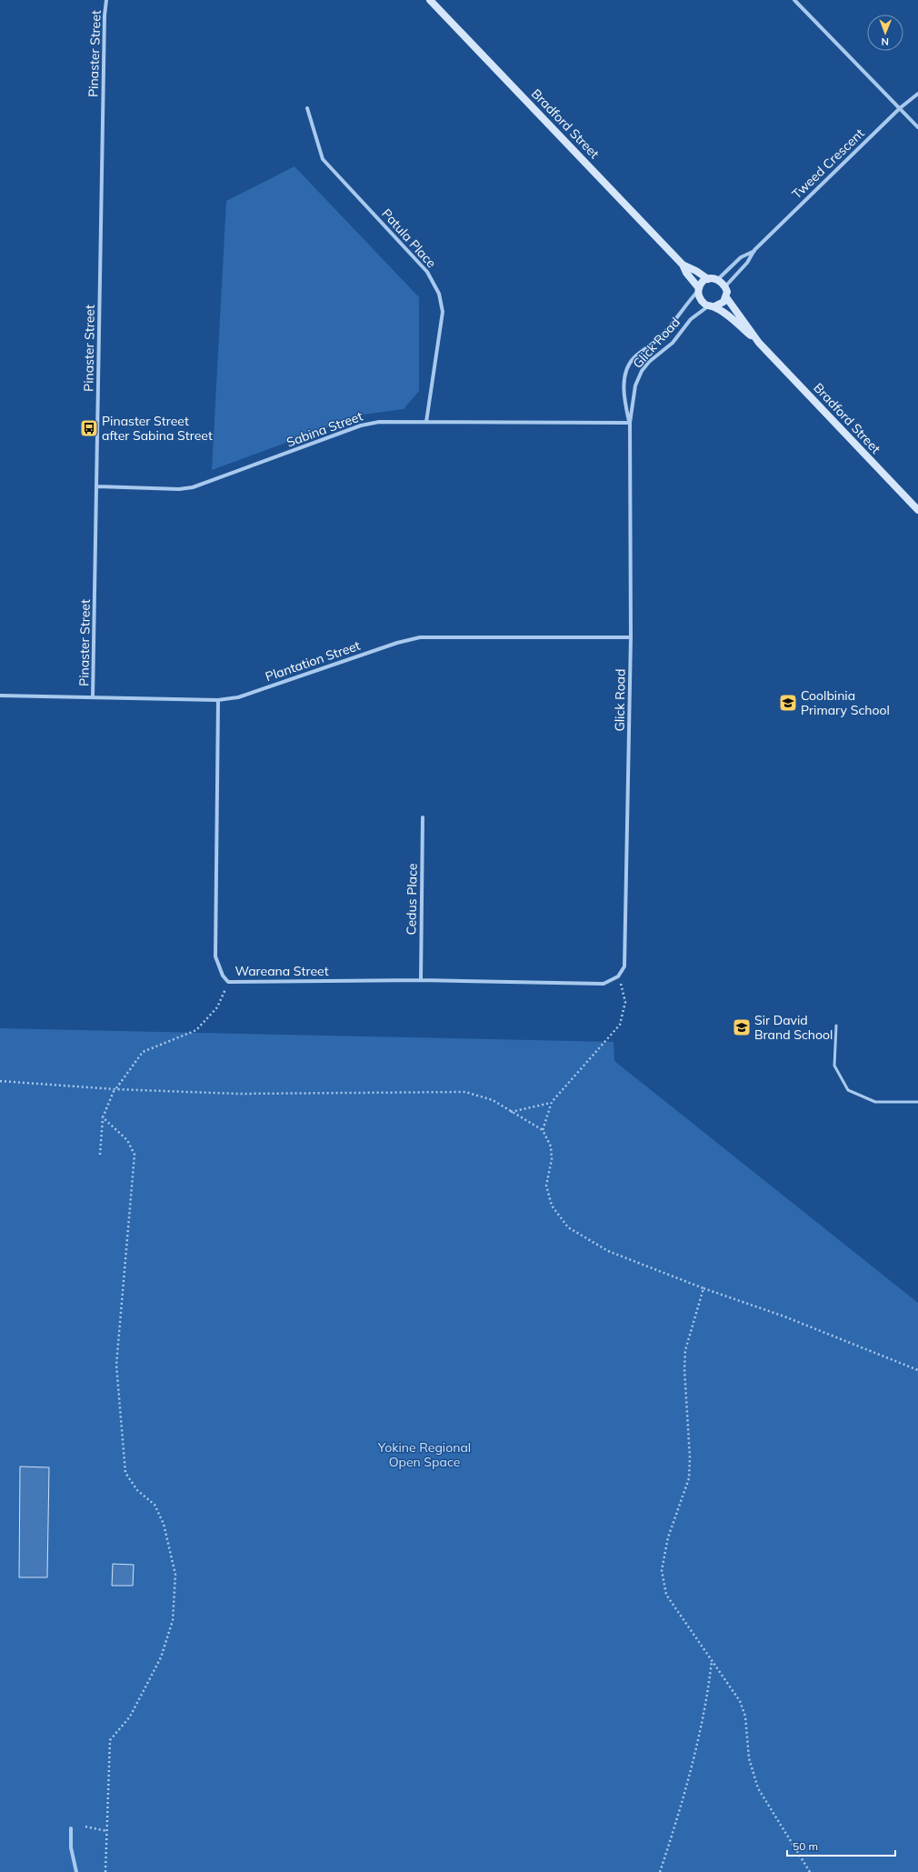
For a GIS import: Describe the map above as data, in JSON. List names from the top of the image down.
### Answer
{
  "streets": {
    "street": [
      "Pinaster Street",
      "Bradford Street",
      "Tweed Crescent",
      "Patula Place",
      "Glick Road",
      "Sabina Street",
      "Plantation Street",
      "Cedus Place",
      "Wareana Street"
    ]
  },
  "crossings": [
    ["Pinaster Street", "Sabina Street"],
    ["Pinaster Street", "Plantation Street"],
    ["Bradford Street", "Tweed Crescent"],
    ["Bradford Street", "Glick Road"],
    ["Tweed Crescent", "Glick Road"],
    ["Patula Place", "Sabina Street"],
    ["Glick Road", "Sabina Street"],
    ["Glick Road", "Plantation Street"],
    ["Glick Road", "Wareana Street"],
    ["Plantation Street", "Wareana Street"],
    ["Cedus Place", "Wareana Street"]
  ],
  "parks": ["Yokine Regional Open Space"],
  "places": {
    "bus stop": ["Pinaster Street after Sabina Street"],
    "school or university": ["Coolbinia Primary School", "Sir David Brand School"]
  },
  "scale_bar": "50 m",
  "north": "bottom"
}
